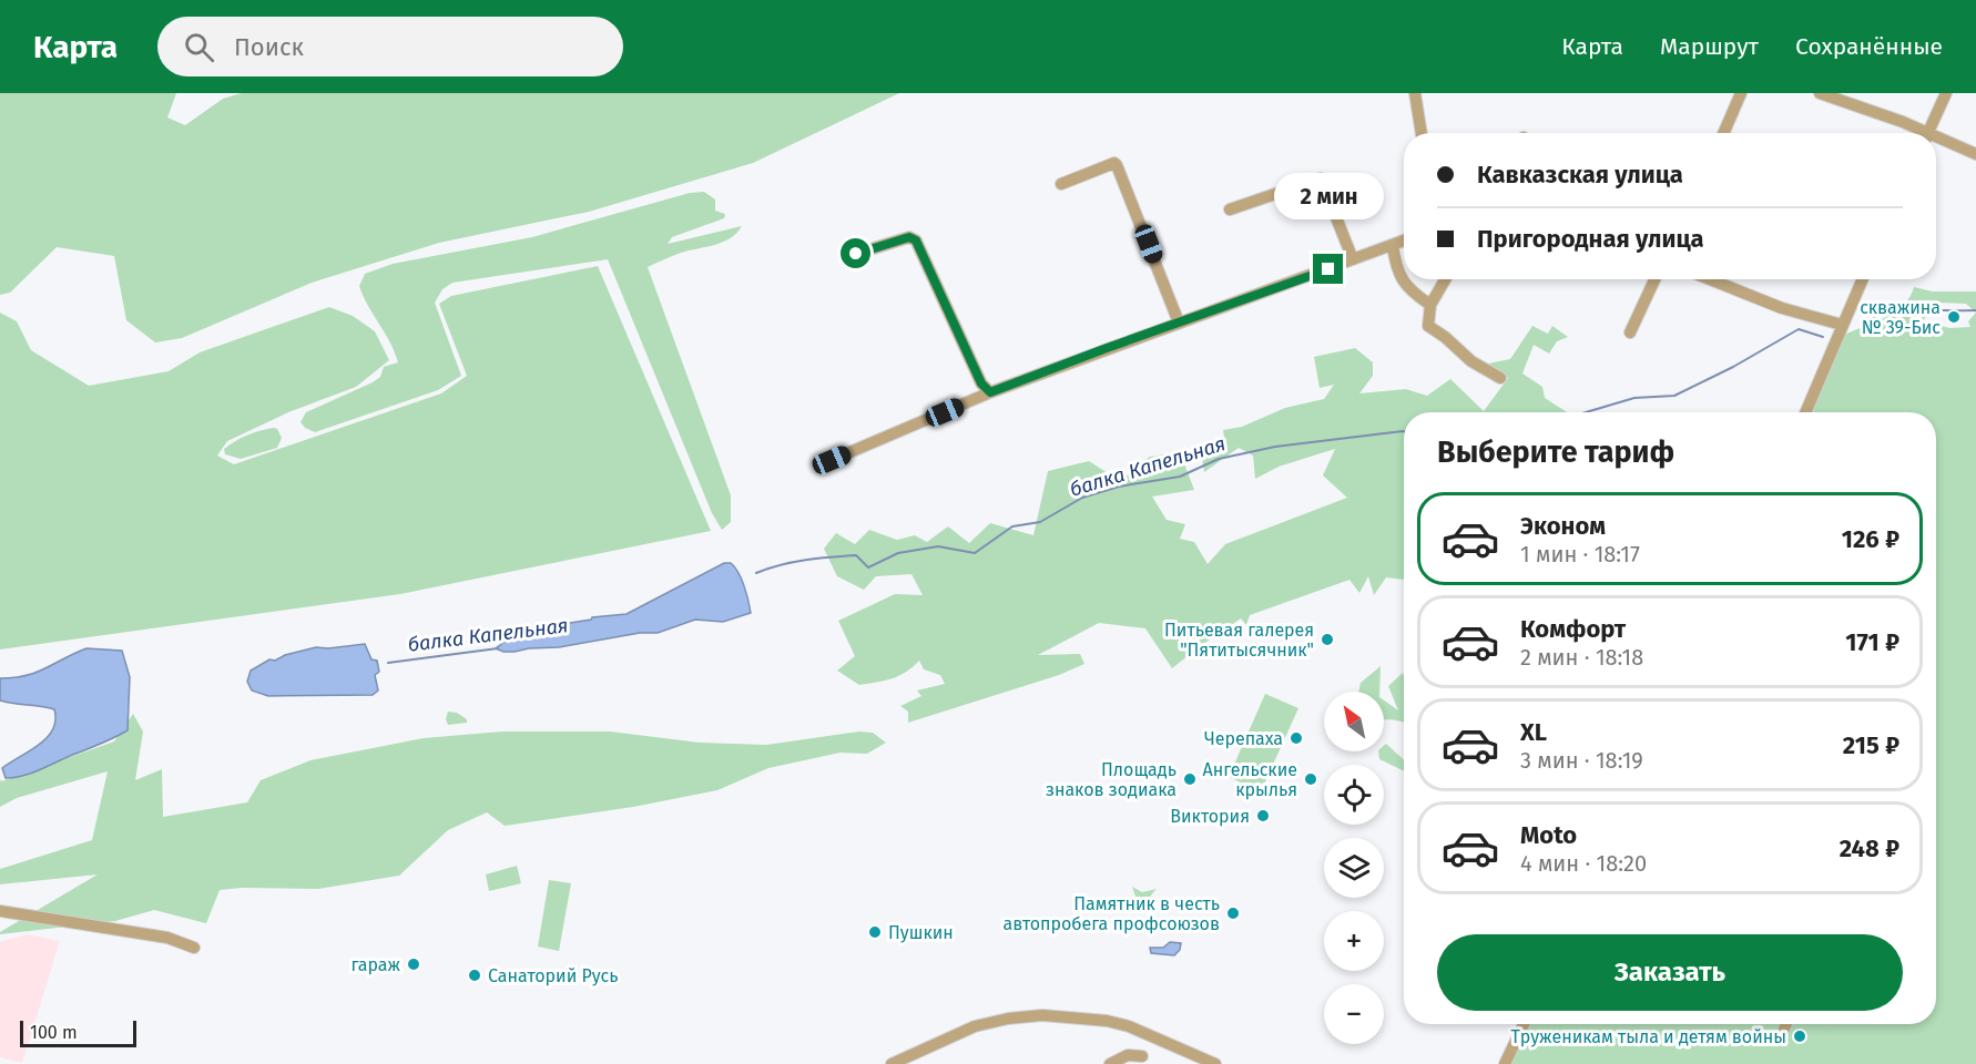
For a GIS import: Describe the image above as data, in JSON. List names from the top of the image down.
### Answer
{
  "water": ["балка Капельная"],
  "places": [
    "скважина № 39-Бис",
    "Питьевая галерея \"Пятитысячник\"",
    "Черепаха",
    "Площадь знаков зодиака",
    "Ангельские крылья",
    "Виктория",
    "Памятник в честь автопробега профсоюзов",
    "Пушкин",
    "гараж",
    "Санаторий Русь",
    "Труженикам тыла и детям войны"
  ],
  "scale_bar": "100 m",
  "north": "top left",
  "page": {
    "header": "Карта",
    "search": "Поиск",
    "nav": ["Карта", "Маршрут", "Сохранённые"],
    "banner": ["Кавказская улица", "Пригородная улица"],
    "bubble": "2 мин",
    "heading": "Выберите тариф",
    "list": [
      {
        "name": "Эконом",
        "note": "1 мин · 18:17",
        "value": "126 ₽"
      },
      {
        "name": "Комфорт",
        "note": "2 мин · 18:18",
        "value": "171 ₽"
      },
      {
        "name": "XL",
        "note": "3 мин · 18:19",
        "value": "215 ₽"
      },
      {
        "name": "Moto",
        "note": "4 мин · 18:20",
        "value": "248 ₽"
      }
    ],
    "map_buttons": ["+", "−"],
    "buttons": "Заказать",
    "scale": "100 m"
  }
}
